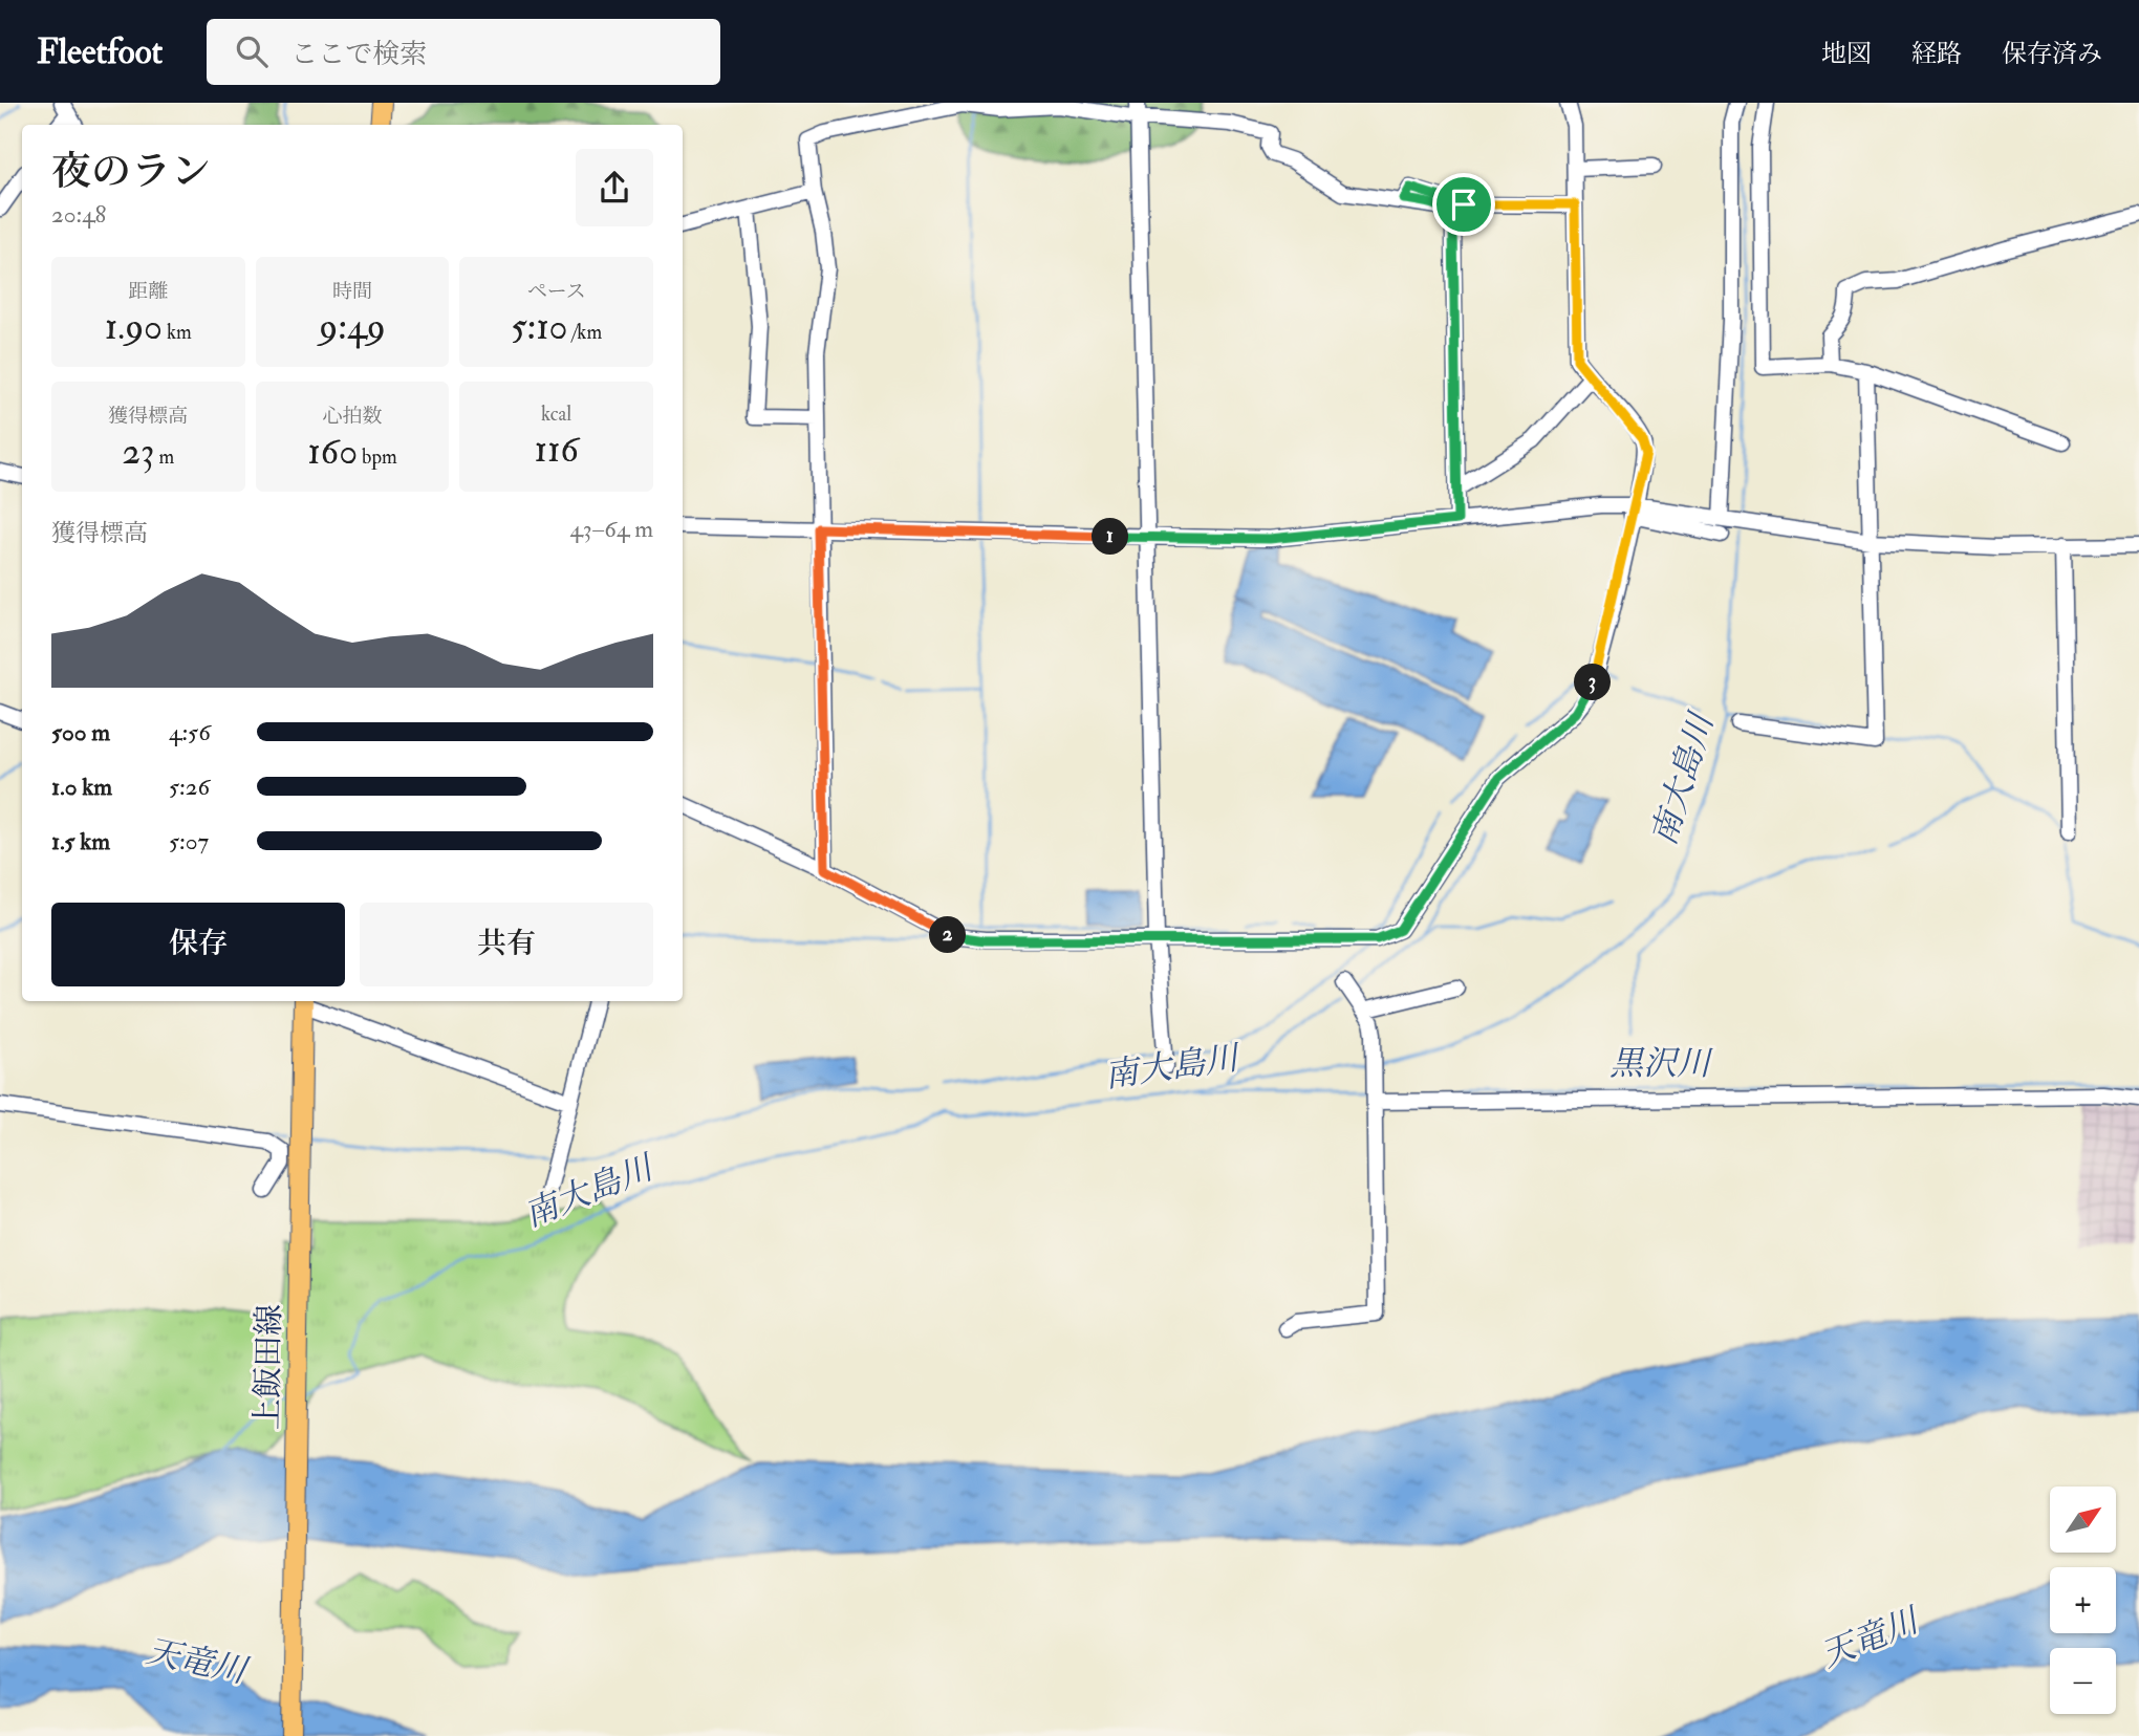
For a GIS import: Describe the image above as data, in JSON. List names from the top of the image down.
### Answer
{
  "streets": {
    "main road": ["上飯田線"]
  },
  "water": ["南大島川", "黒沢川", "天竜川"],
  "north": "top right",
  "page": {
    "header": "Fleetfoot",
    "search": "ここで検索",
    "nav": ["地図", "経路", "保存済み"],
    "heading": ["夜のラン", "20:48"],
    "stats": [
      ["距離", "1.90 km"],
      ["時間", "9:49"],
      ["ペース", "5:10 /km"],
      ["獲得標高", "23 m"],
      ["心拍数", "160 bpm"],
      ["kcal", "116"]
    ],
    "chart": ["獲得標高", "43–64 m"],
    "pins": ["1", "3", "2"],
    "list": [
      {
        "name": "500 m",
        "note": "4:56"
      },
      {
        "name": "1.0 km",
        "note": "5:26"
      },
      {
        "name": "1.5 km",
        "note": "5:07"
      }
    ],
    "buttons": ["保存", "共有"],
    "map_buttons": ["+", "−"]
  }
}
